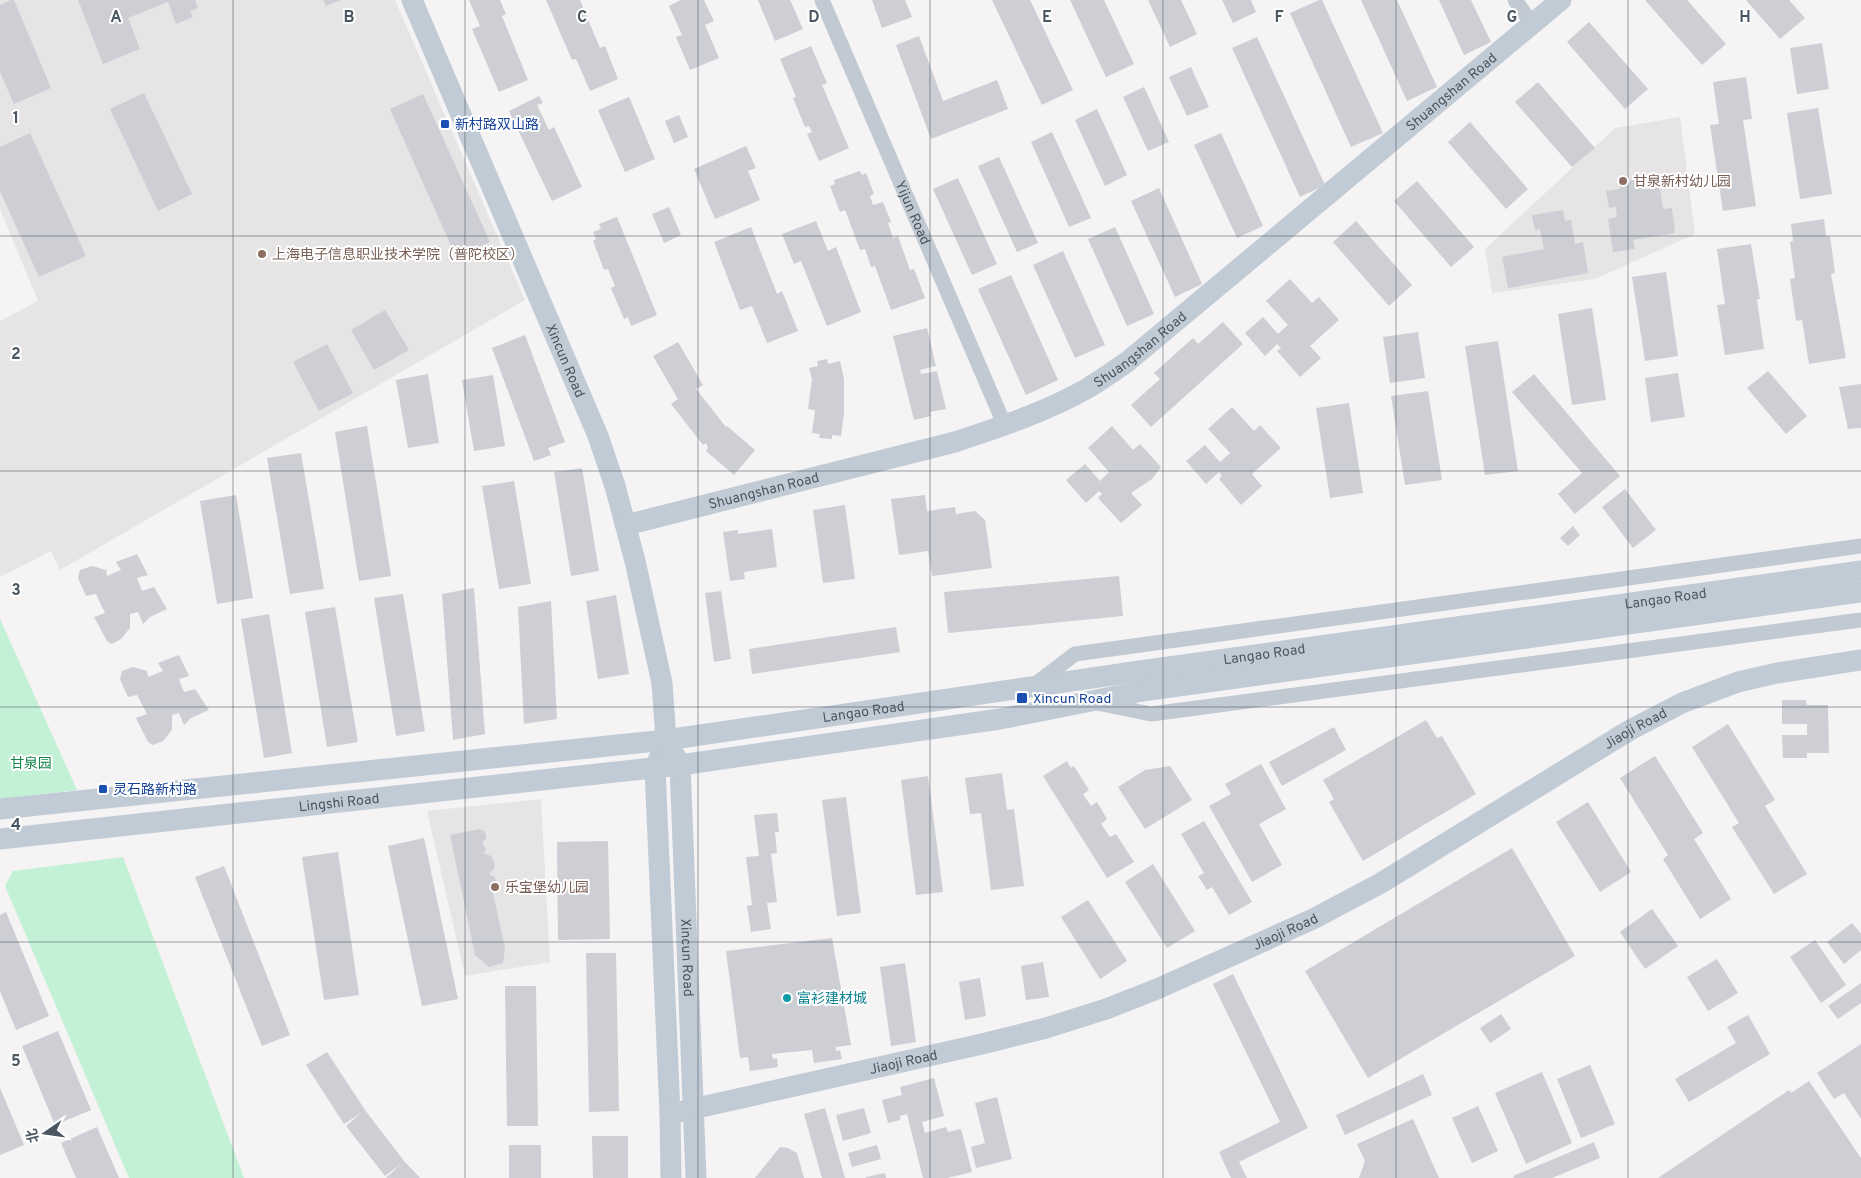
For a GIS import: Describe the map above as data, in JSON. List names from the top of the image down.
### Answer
{
  "streets": {
    "main road": [
      "Shuangshan Road",
      "Xincun Road",
      "Langao Road",
      "Jiaoji Road",
      "Lingshi Road"
    ],
    "street": ["Yijun Road"]
  },
  "crossings": [
    ["Shuangshan Road", "Yijun Road"],
    ["Shuangshan Road", "Xincun Road"],
    ["Xincun Road", "Langao Road"],
    ["Xincun Road", "Jiaoji Road"],
    ["Xincun Road", "Lingshi Road"],
    ["Langao Road", "Lingshi Road"]
  ],
  "parks": ["甘泉园"],
  "places": {
    "transit": ["新村路双山路", "Xincun Road", "灵石路新村路"],
    "other": [
      "甘泉新村幼儿园",
      "上海电子信息职业技术学院（普陀校区）",
      "乐宝堡幼儿园",
      "富衫建材城"
    ]
  },
  "north": "left",
  "grid": {
    "columns": [
      "A",
      "B",
      "C",
      "D",
      "E",
      "F",
      "G",
      "H"
    ],
    "rows": [
      "1",
      "2",
      "3",
      "4",
      "5"
    ]
  }
}
